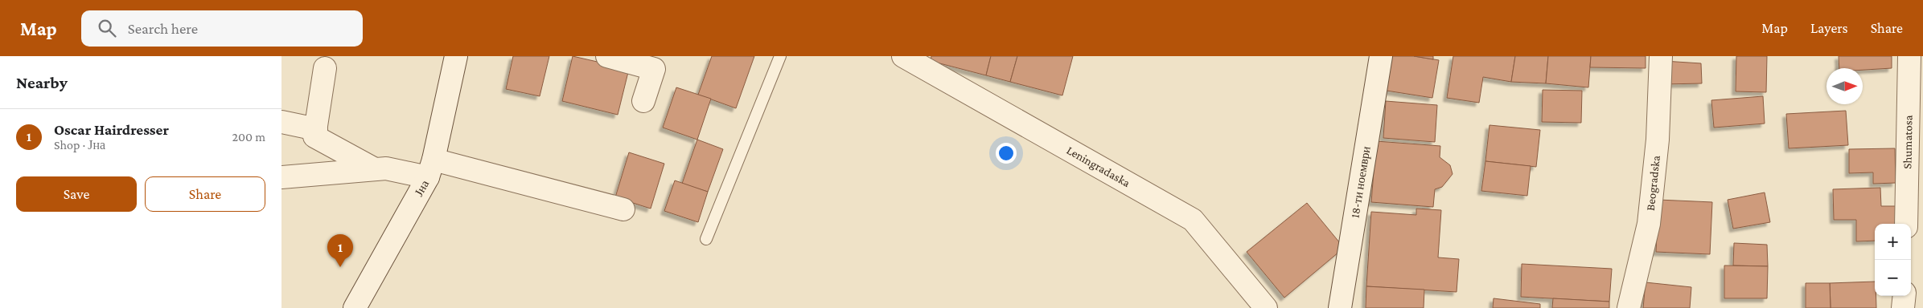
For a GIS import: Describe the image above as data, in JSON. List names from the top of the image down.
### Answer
{
  "streets": {
    "street": [
      "Shumatosa",
      "Leningradaska",
      "18-ти ноември",
      "Beogradska",
      "Јна"
    ]
  },
  "north": "right",
  "page": {
    "header": "Map",
    "search": "Search here",
    "nav": ["Map", "Layers", "Share"],
    "heading": "Nearby",
    "list": [
      {
        "mark": "1",
        "name": "Oscar Hairdresser",
        "note": "Shop · Јна",
        "value": "200 m"
      }
    ],
    "buttons": ["Save", "Share"],
    "map_buttons": ["+", "−"],
    "pins": "1"
  }
}
